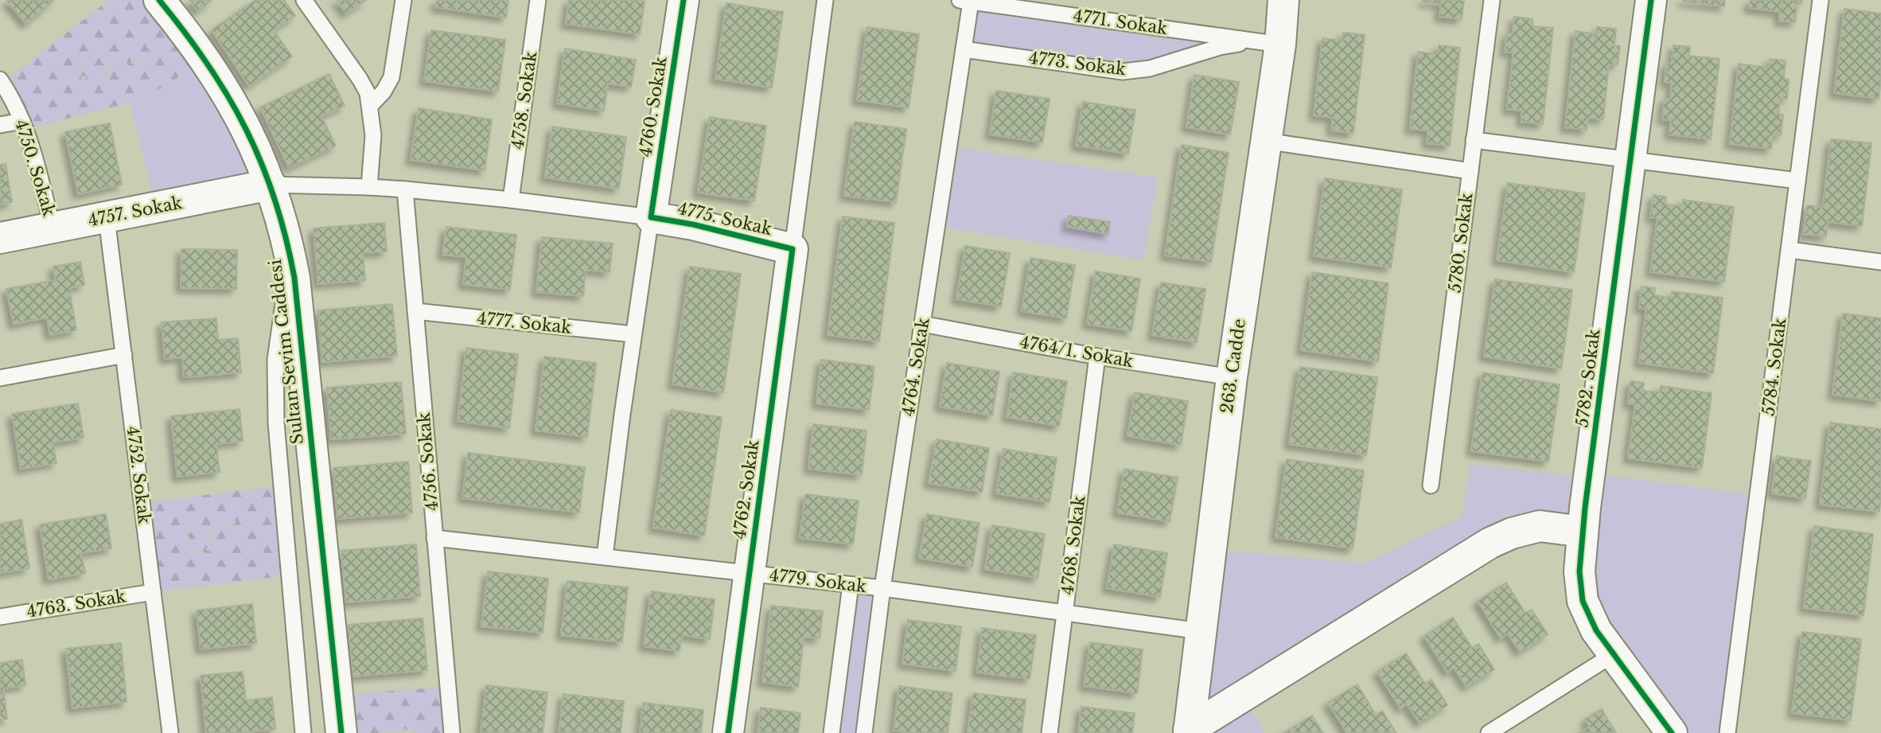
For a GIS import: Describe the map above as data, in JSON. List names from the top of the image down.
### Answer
{
  "streets": {
    "street": [
      "4760. Sokak",
      "4757. Sokak",
      "4775. Sokak",
      "Sultan Sevim Caddesi",
      "263. Cadde",
      "5782. Sokak",
      "4762. Sokak"
    ],
    "lane": [
      "4771. Sokak",
      "4773. Sokak",
      "4758. Sokak",
      "4750. Sokak",
      "5780. Sokak",
      "4777. Sokak",
      "4764/1. Sokak",
      "4764. Sokak",
      "5784. Sokak",
      "4756. Sokak",
      "4752. Sokak",
      "4768. Sokak",
      "4779. Sokak",
      "4763. Sokak"
    ]
  },
  "crossings": [
    ["4771. Sokak", "4773. Sokak"],
    ["4771. Sokak", "263. Cadde"],
    ["4771. Sokak", "4764. Sokak"],
    ["4773. Sokak", "263. Cadde"],
    ["4773. Sokak", "4764. Sokak"],
    ["4758. Sokak", "4775. Sokak"],
    ["4760. Sokak", "4775. Sokak"],
    ["4760. Sokak", "4777. Sokak"],
    ["4760. Sokak", "4779. Sokak"],
    ["4750. Sokak", "4757. Sokak"],
    ["4757. Sokak", "4775. Sokak"],
    ["4757. Sokak", "Sultan Sevim Caddesi"],
    ["4757. Sokak", "4752. Sokak"],
    ["4775. Sokak", "Sultan Sevim Caddesi"],
    ["4775. Sokak", "4756. Sokak"],
    ["4775. Sokak", "4762. Sokak"],
    ["4777. Sokak", "4756. Sokak"],
    ["4764/1. Sokak", "263. Cadde"],
    ["4764/1. Sokak", "4764. Sokak"],
    ["4764/1. Sokak", "4768. Sokak"],
    ["263. Cadde", "4779. Sokak"],
    ["4764. Sokak", "4779. Sokak"],
    ["4756. Sokak", "4779. Sokak"],
    ["4752. Sokak", "4763. Sokak"],
    ["4762. Sokak", "4779. Sokak"],
    ["4768. Sokak", "4779. Sokak"]
  ]
}
